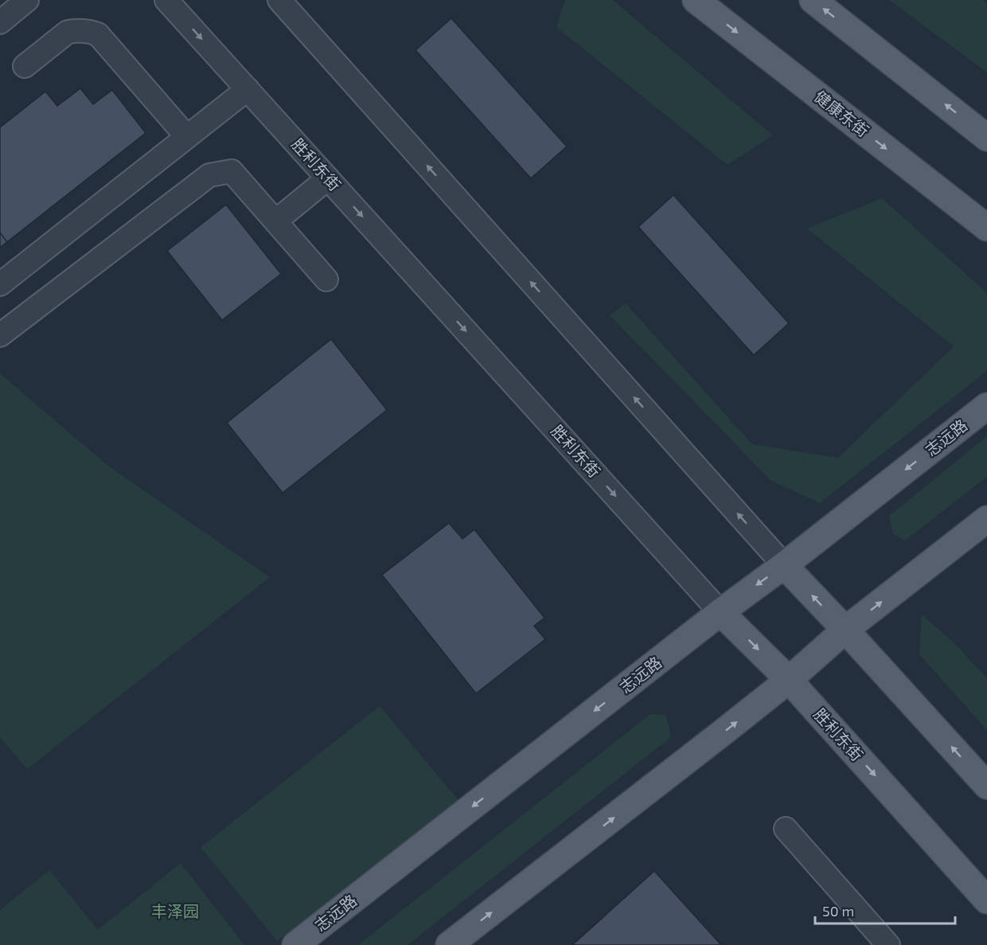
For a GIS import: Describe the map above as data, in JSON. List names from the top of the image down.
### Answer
{
  "streets": {
    "main road": ["健康东街", "胜利东街", "志远路"]
  },
  "crossings": [
    ["胜利东街", "志远路"]
  ],
  "parks": ["丰泽园"],
  "scale_bar": "50 m"
}
